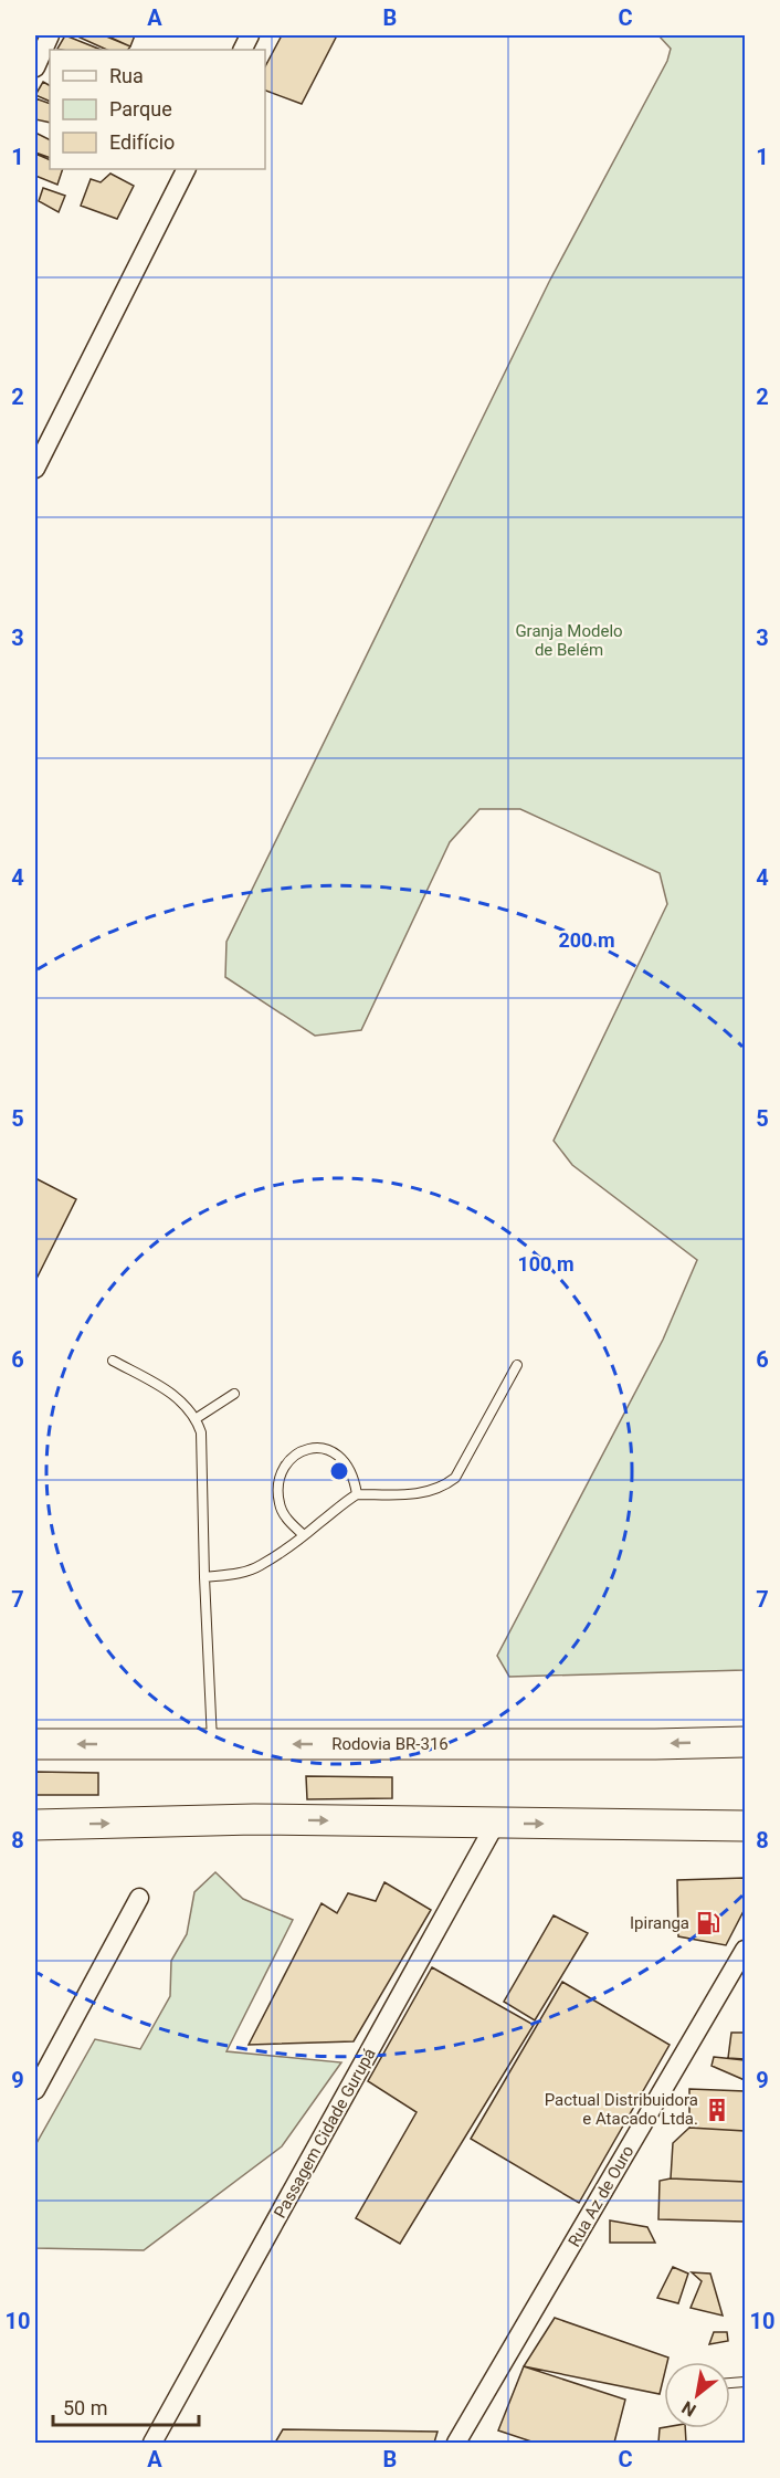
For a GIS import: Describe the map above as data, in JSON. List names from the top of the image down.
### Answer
{
  "streets": {
    "highway": ["Rodovia BR-316"],
    "street": ["Passagem Cidade Gurupá", "Rua Az de Ouro"]
  },
  "parks": ["Granja Modelo de Belém"],
  "places": {
    "fuel station": ["Ipiranga"],
    "building": ["Pactual Distribuidora e Atacado Ltda."]
  },
  "legend": ["Rua", "Parque", "Edifício"],
  "scale_bar": "50 m",
  "north": "bottom left",
  "grid": {
    "columns": ["A", "B", "C"],
    "rows": [
      "1",
      "2",
      "3",
      "4",
      "5",
      "6",
      "7",
      "8",
      "9",
      "10"
    ]
  },
  "rings": ["200 m", "100 m"]
}
